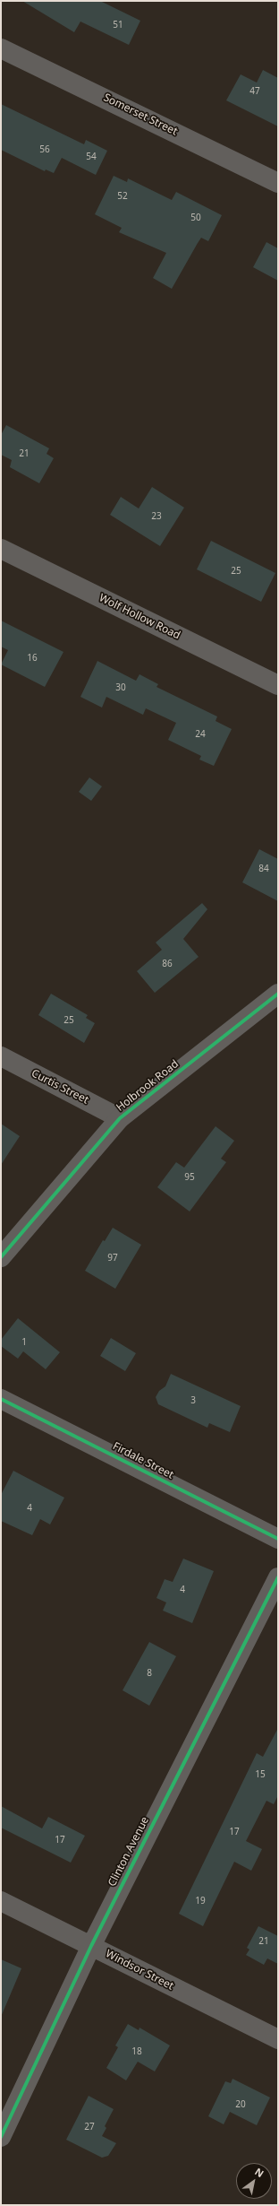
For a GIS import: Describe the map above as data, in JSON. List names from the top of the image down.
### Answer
{
  "streets": {
    "street": [
      "Somerset Street",
      "Wolf Hollow Road",
      "Holbrook Road",
      "Curtis Street",
      "Firdale Street",
      "Clinton Avenue",
      "Windsor Street"
    ]
  },
  "crossings": [
    ["Holbrook Road", "Curtis Street"],
    ["Clinton Avenue", "Windsor Street"]
  ],
  "house_numbers": [
    "51",
    "47",
    "56",
    "54",
    "52",
    "50",
    "21",
    "23",
    "25",
    "16",
    "30",
    "24",
    "84",
    "86",
    "25",
    "95",
    "97",
    "1",
    "3",
    "4",
    "4",
    "8",
    "15",
    "17",
    "17",
    "19",
    "21",
    "18",
    "20",
    "27"
  ],
  "north": "top right"
}
